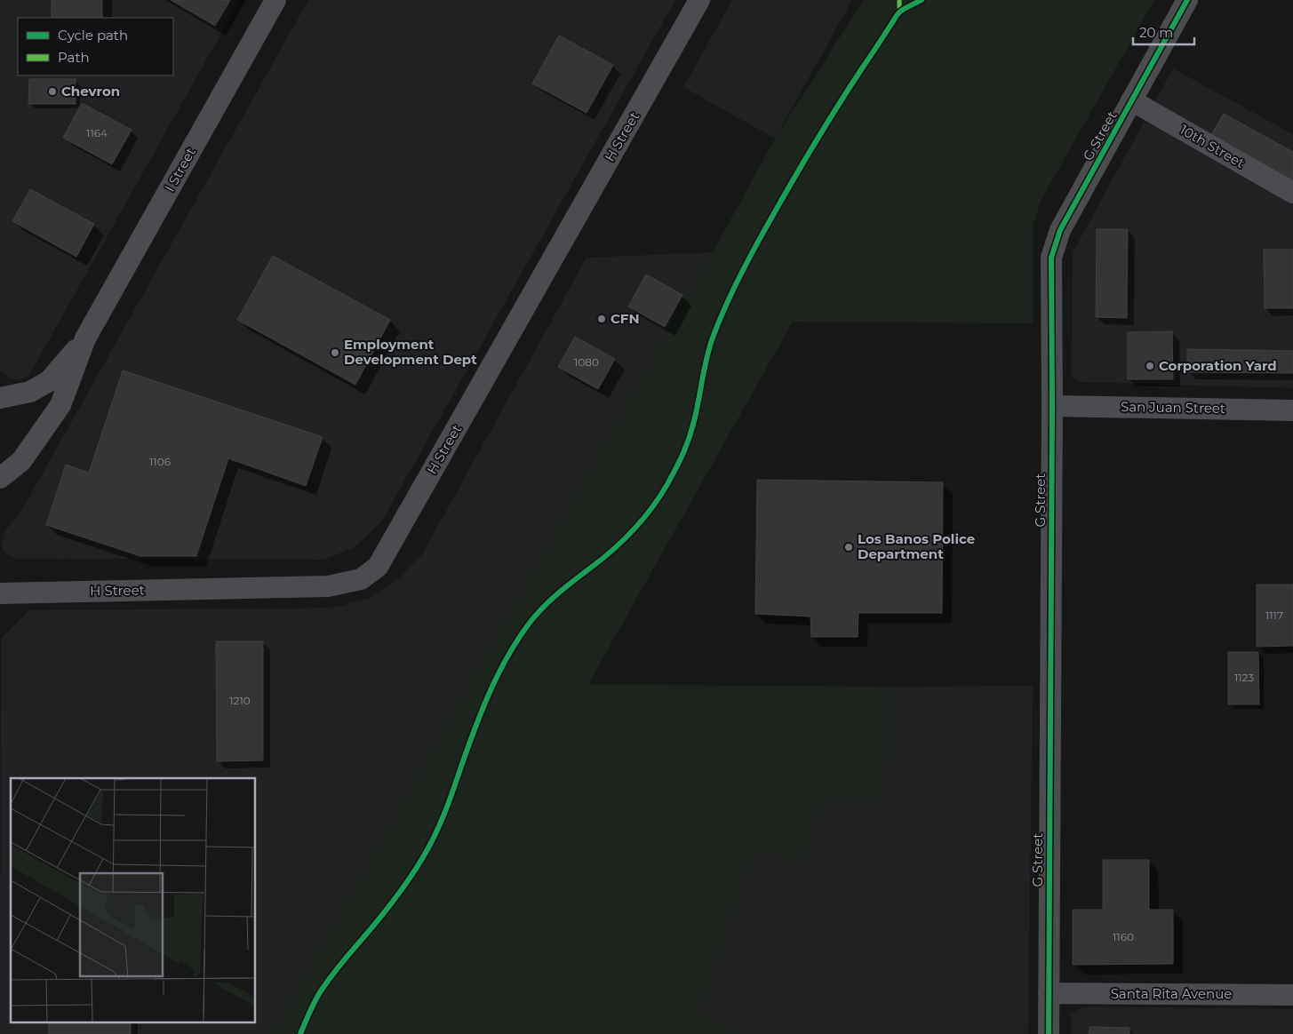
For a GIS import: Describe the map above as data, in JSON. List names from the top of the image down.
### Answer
{
  "streets": {
    "street": [
      "G Street",
      "H Street",
      "10th Street",
      "I Street",
      "San Juan Street",
      "Santa Rita Avenue"
    ]
  },
  "crossings": [
    ["G Street", "10th Street"],
    ["G Street", "San Juan Street"],
    ["G Street", "Santa Rita Avenue"]
  ],
  "places": [
    "Chevron",
    "CFN",
    "Employment Development Dept",
    "Corporation Yard",
    "Los Banos Police Department"
  ],
  "house_numbers": [
    "1164",
    "1080",
    "1106",
    "1117",
    "1123",
    "1210",
    "1160"
  ],
  "legend": ["Cycle path", "Path"],
  "scale_bar": "20 m"
}
